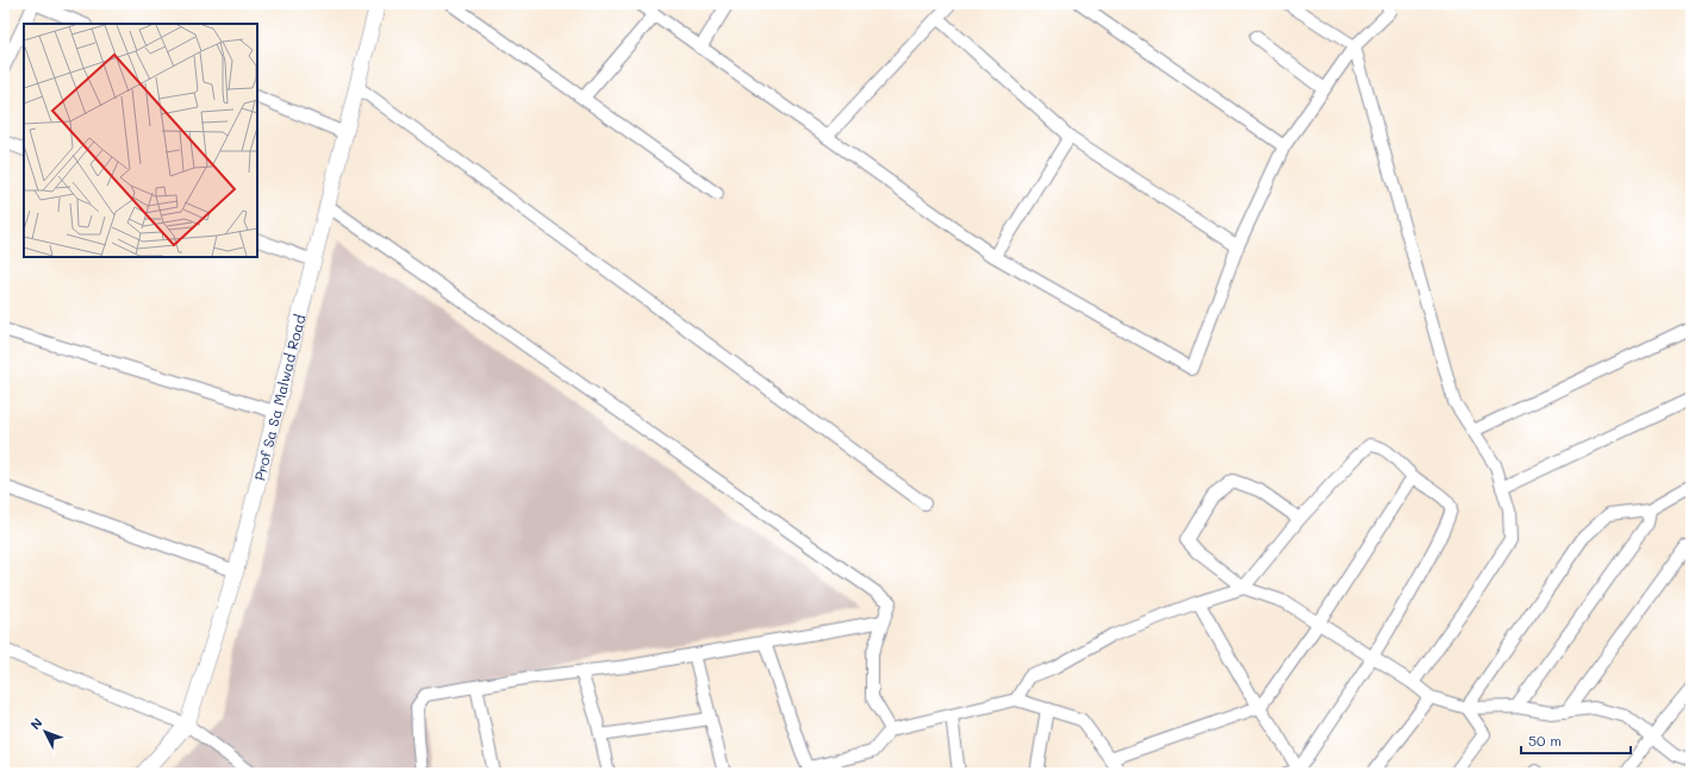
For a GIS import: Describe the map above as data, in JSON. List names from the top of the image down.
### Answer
{
  "streets": {
    "street": ["Prof Sa Sa Malwad Road"]
  },
  "scale_bar": "50 m",
  "north": "top left"
}
